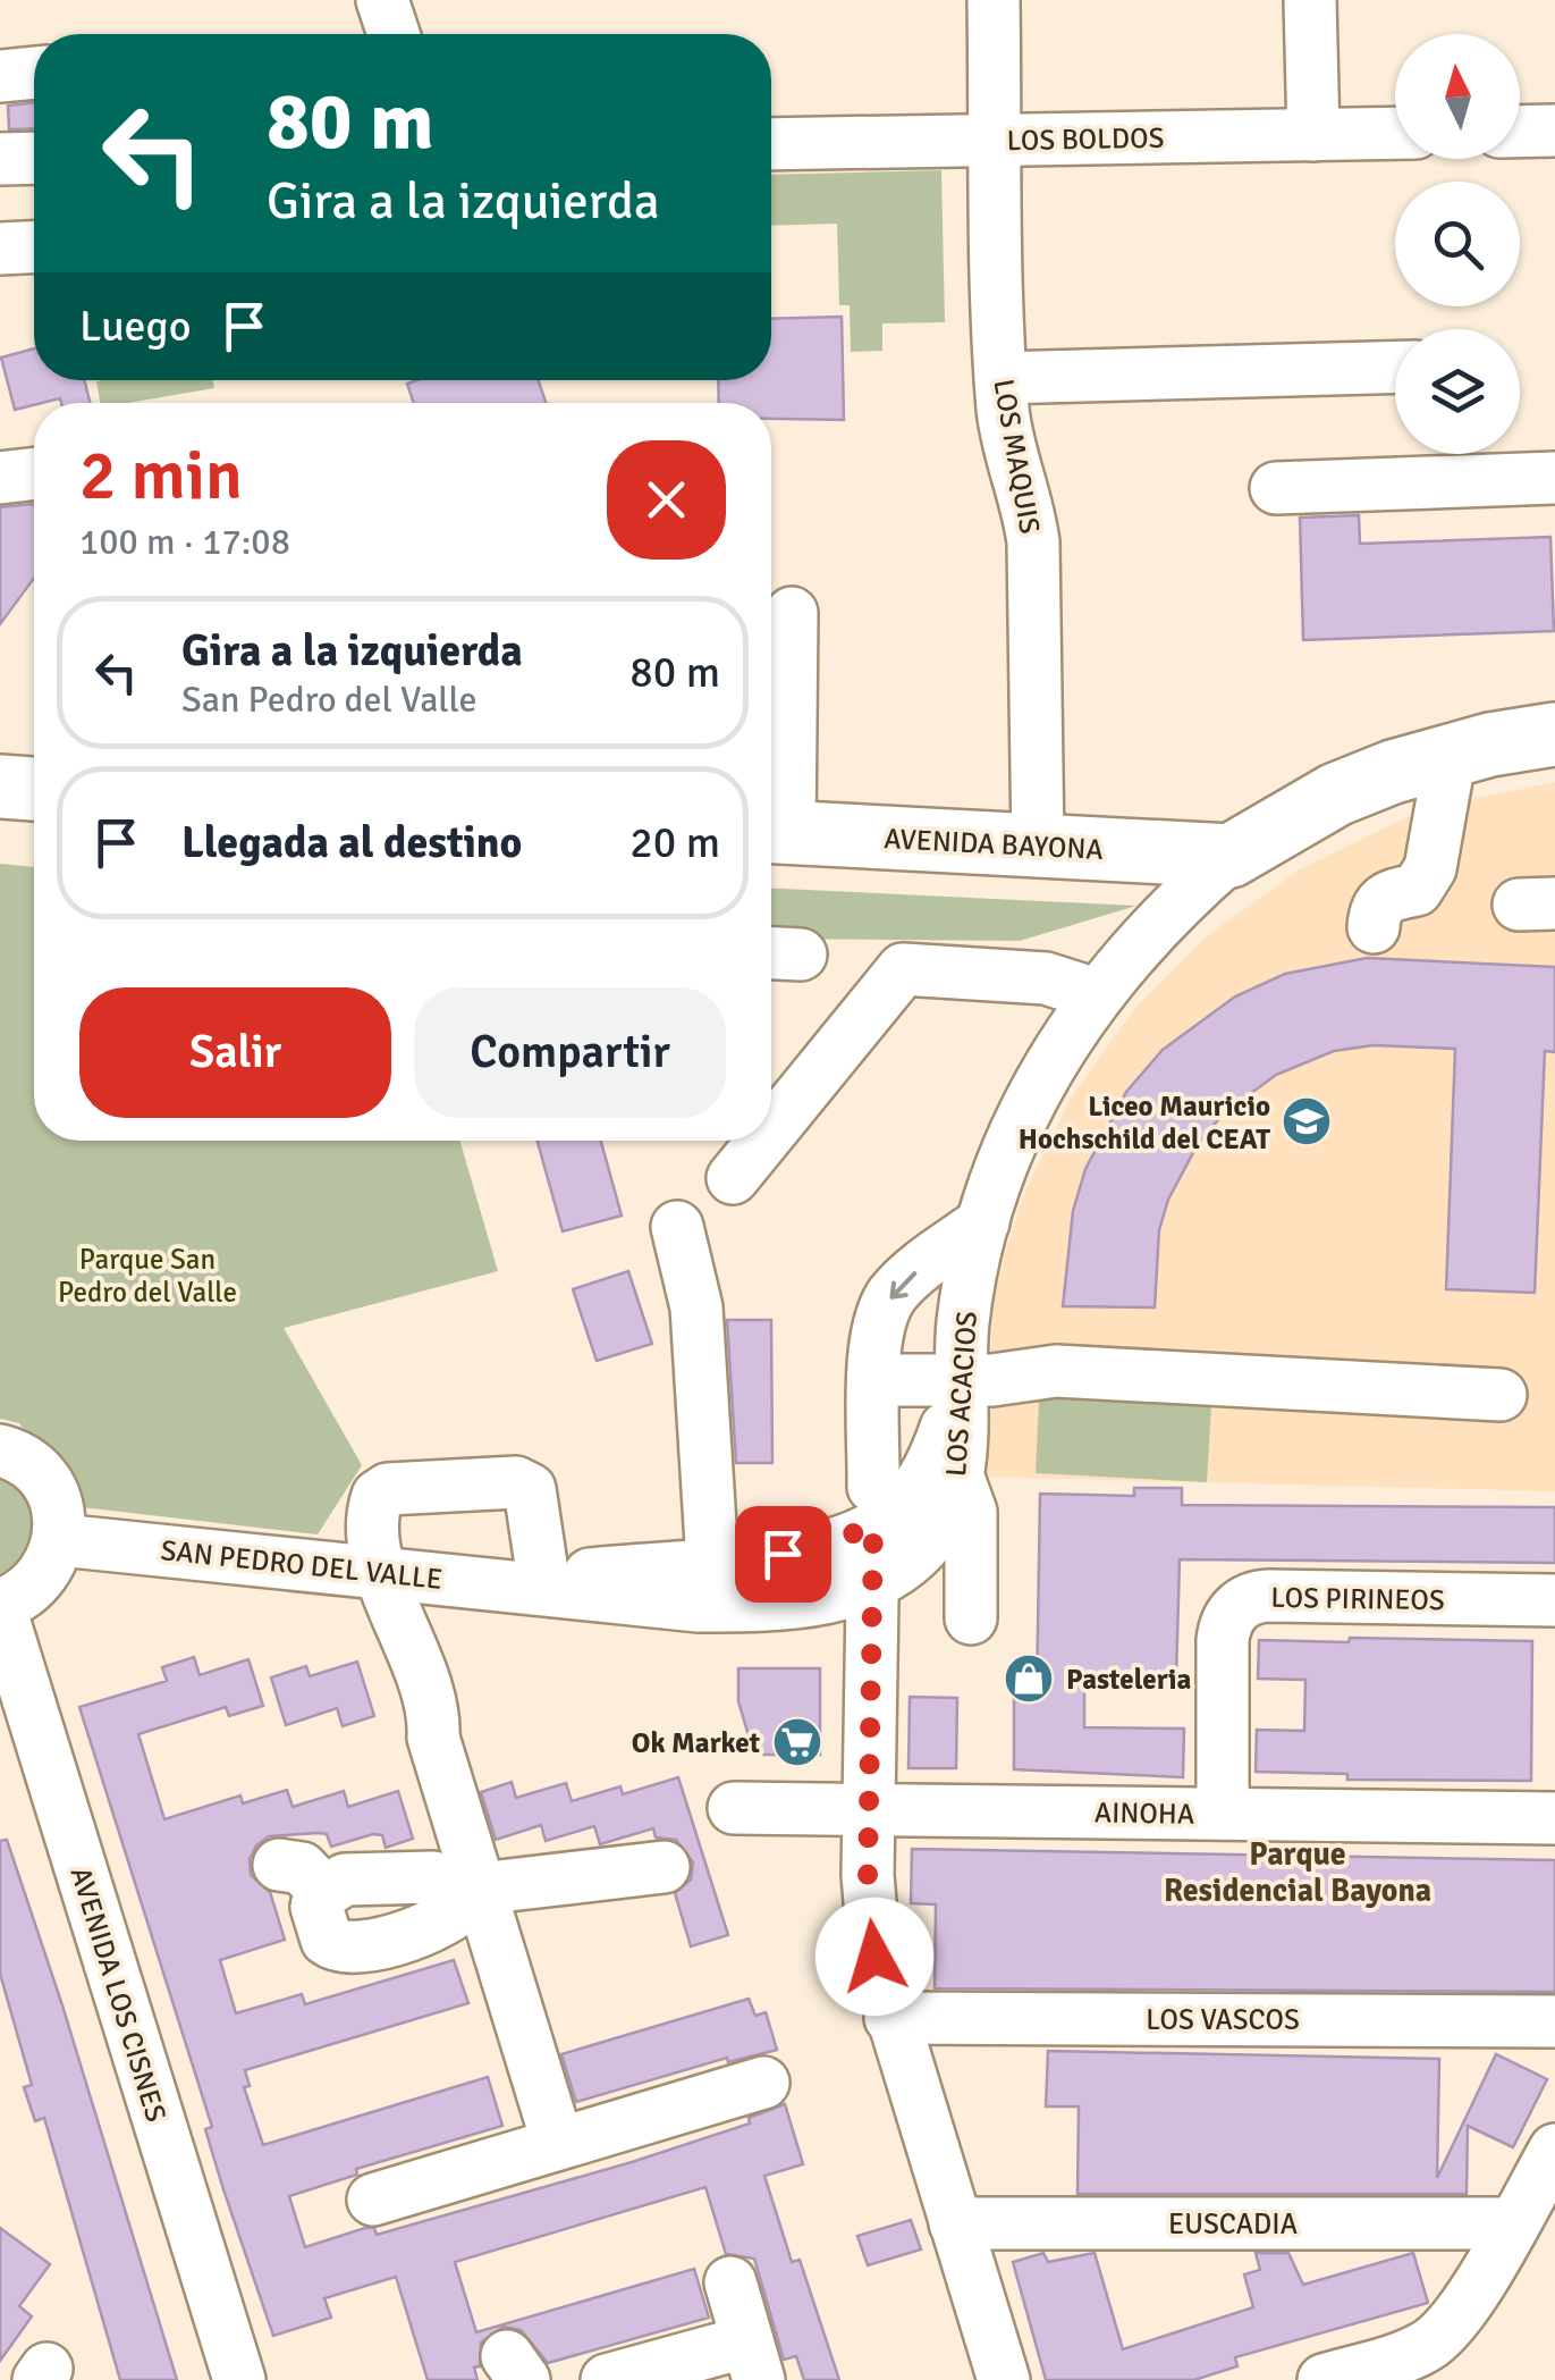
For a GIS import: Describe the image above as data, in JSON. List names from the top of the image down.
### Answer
{
  "streets": {
    "main road": ["AVENIDA BAYONA", "LOS ACACIOS"],
    "street": [
      "LOS BOLDOS",
      "LOS MAQUIS",
      "SAN PEDRO DEL VALLE",
      "LOS PIRINEOS",
      "AINOHA",
      "AVENIDA LOS CISNES",
      "LOS VASCOS",
      "EUSCADIA"
    ]
  },
  "crossings": [
    ["LOS BOLDOS", "LOS MAQUIS"],
    ["LOS MAQUIS", "AVENIDA BAYONA"],
    ["AVENIDA BAYONA", "LOS ACACIOS"],
    ["LOS ACACIOS", "SAN PEDRO DEL VALLE"],
    ["LOS PIRINEOS", "AINOHA"]
  ],
  "districts": ["Parque Residencial Bayona"],
  "parks": ["Parque San Pedro del Valle"],
  "places": {
    "school or university": ["Liceo Mauricio Hochschild del CEAT"],
    "shop": ["Pasteleria"],
    "supermarket": ["Ok Market"]
  },
  "north": "top",
  "page": {
    "turn": ["80 m", "Gira a la izquierda"],
    "then": "Luego",
    "heading": ["2 min", "100 m · 17:08"],
    "list": [
      {
        "name": "Gira a la izquierda",
        "note": "San Pedro del Valle",
        "value": "80 m"
      },
      {
        "name": "Llegada al destino",
        "value": "20 m"
      }
    ],
    "buttons": ["Salir", "Compartir"]
  }
}
